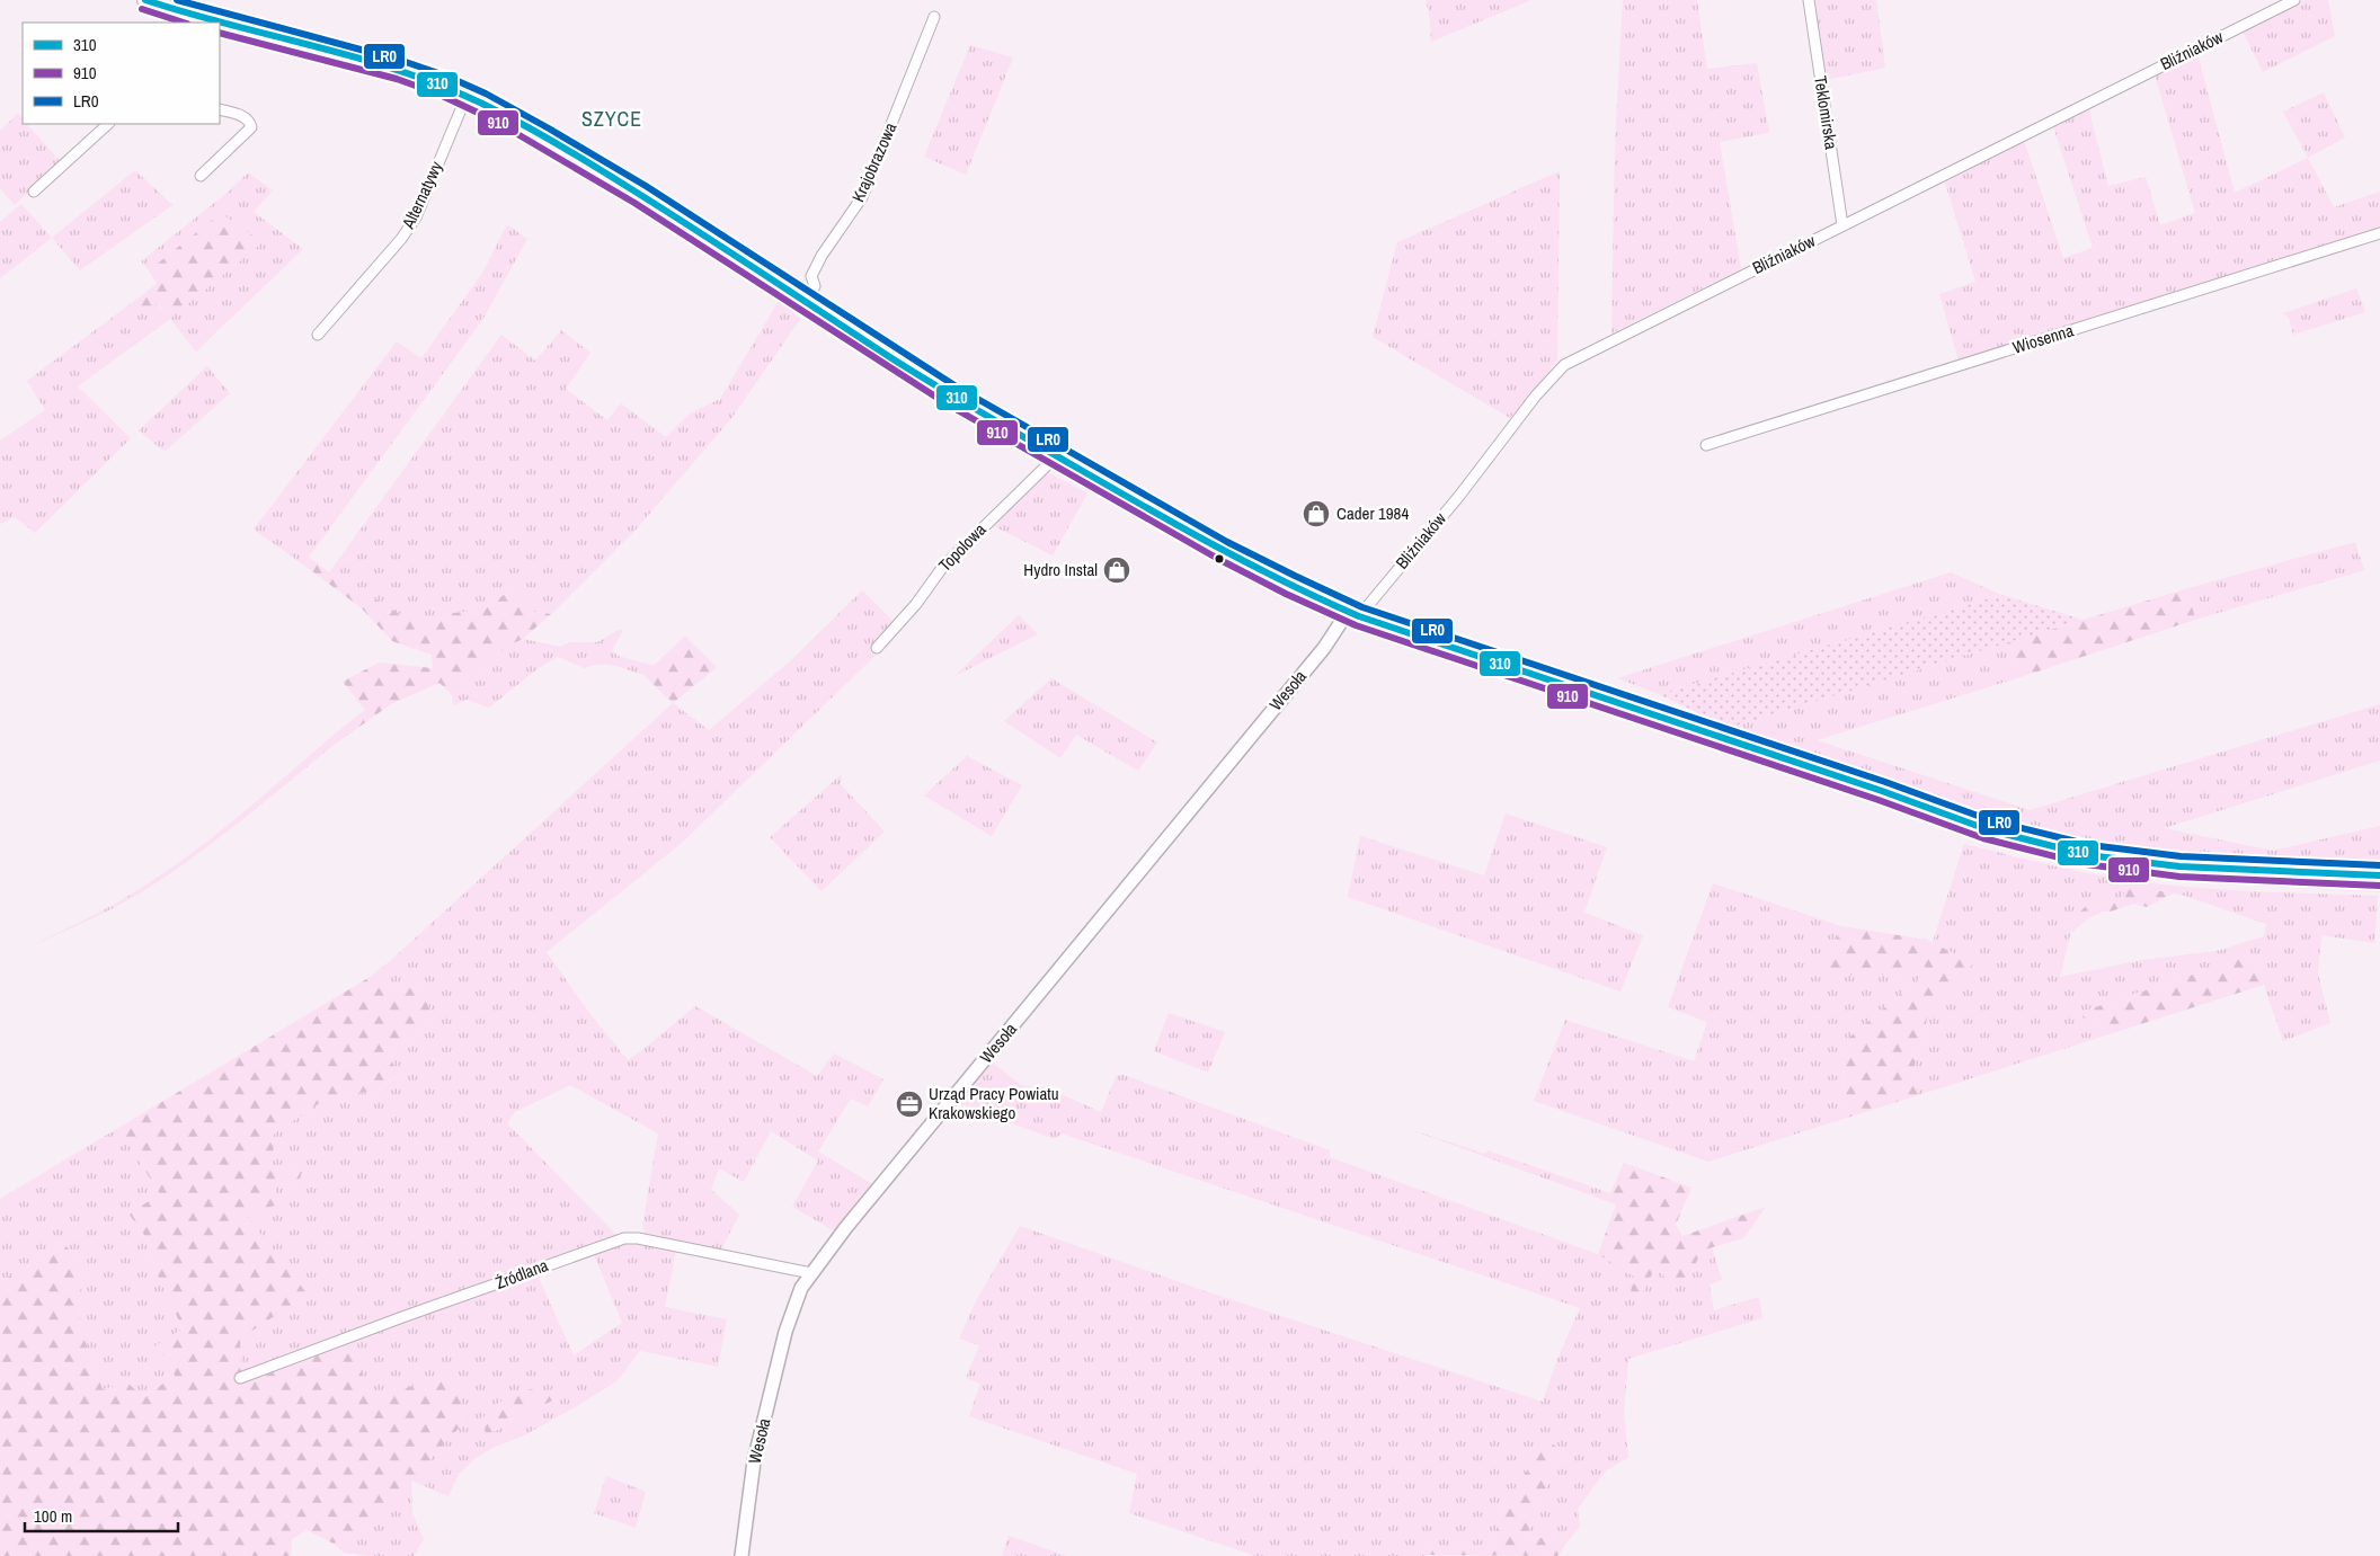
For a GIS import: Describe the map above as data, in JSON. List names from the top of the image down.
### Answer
{
  "streets": {
    "street": [
      "Bliźniaków",
      "Teklomirska",
      "Krajobrazowa",
      "Alternatywy",
      "Wiosenna",
      "Topolowa",
      "Wesoła",
      "Źródlana"
    ]
  },
  "crossings": [
    ["Bliźniaków", "Teklomirska"],
    ["Bliźniaków", "Wesoła"],
    ["Wesoła", "Źródlana"]
  ],
  "districts": ["SZYCE"],
  "places": {
    "shop": ["Cader 1984", "Hydro Instal"],
    "office": ["Urząd Pracy Powiatu Krakowskiego"]
  },
  "lines": ["transit line 310", "transit line LR0", "transit line 910"],
  "legend": ["310", "910", "LR0"],
  "scale_bar": "100 m"
}
